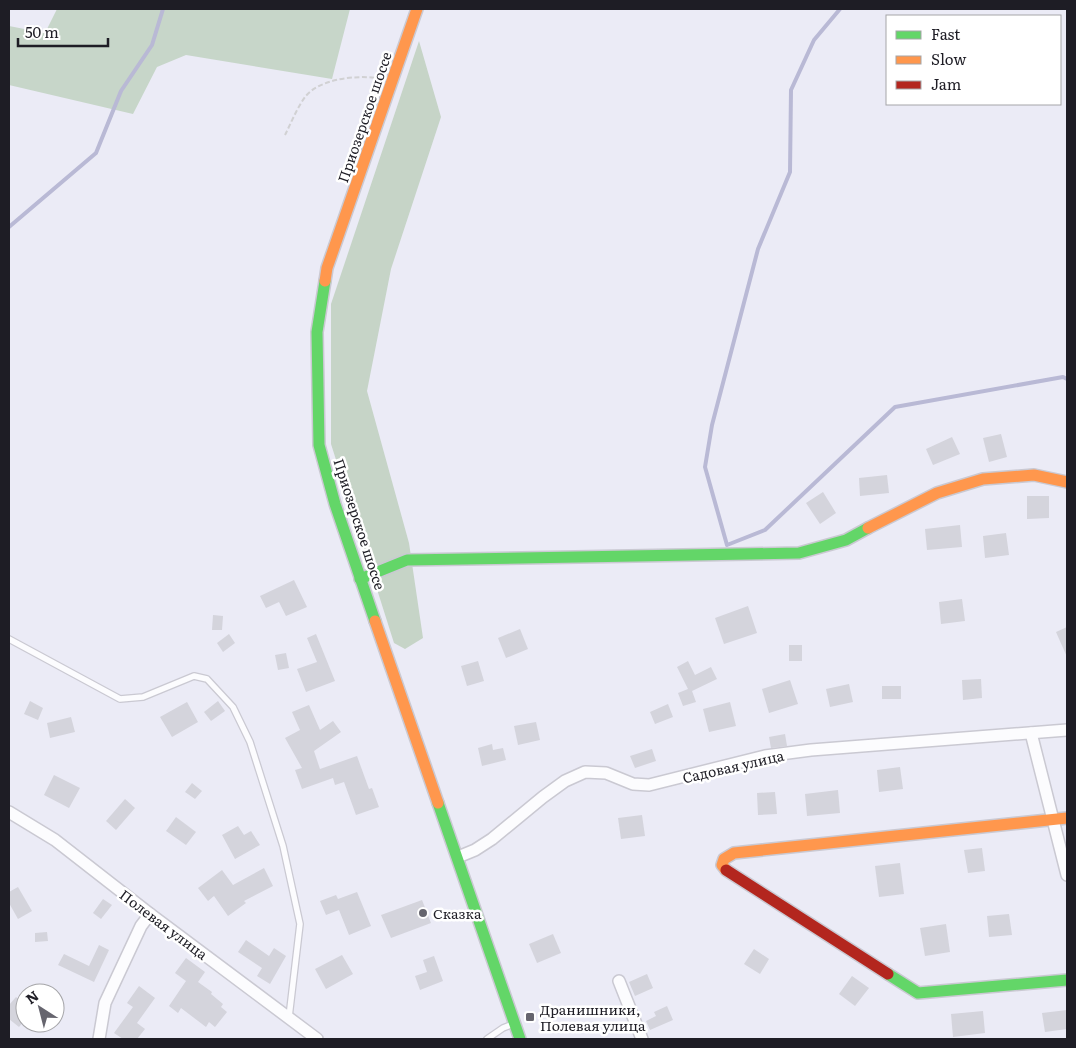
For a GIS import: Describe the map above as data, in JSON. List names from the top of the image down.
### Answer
{
  "streets": {
    "street": ["Приозерское шоссе", "Садовая улица", "Полевая улица"]
  },
  "crossings": [
    ["Приозерское шоссе", "Садовая улица"]
  ],
  "places": {
    "other": ["Сказка"],
    "transit": ["Дранишники, Полевая улица"]
  },
  "legend": ["Fast", "Slow", "Jam"],
  "scale_bar": "50 m",
  "north": "top left"
}
